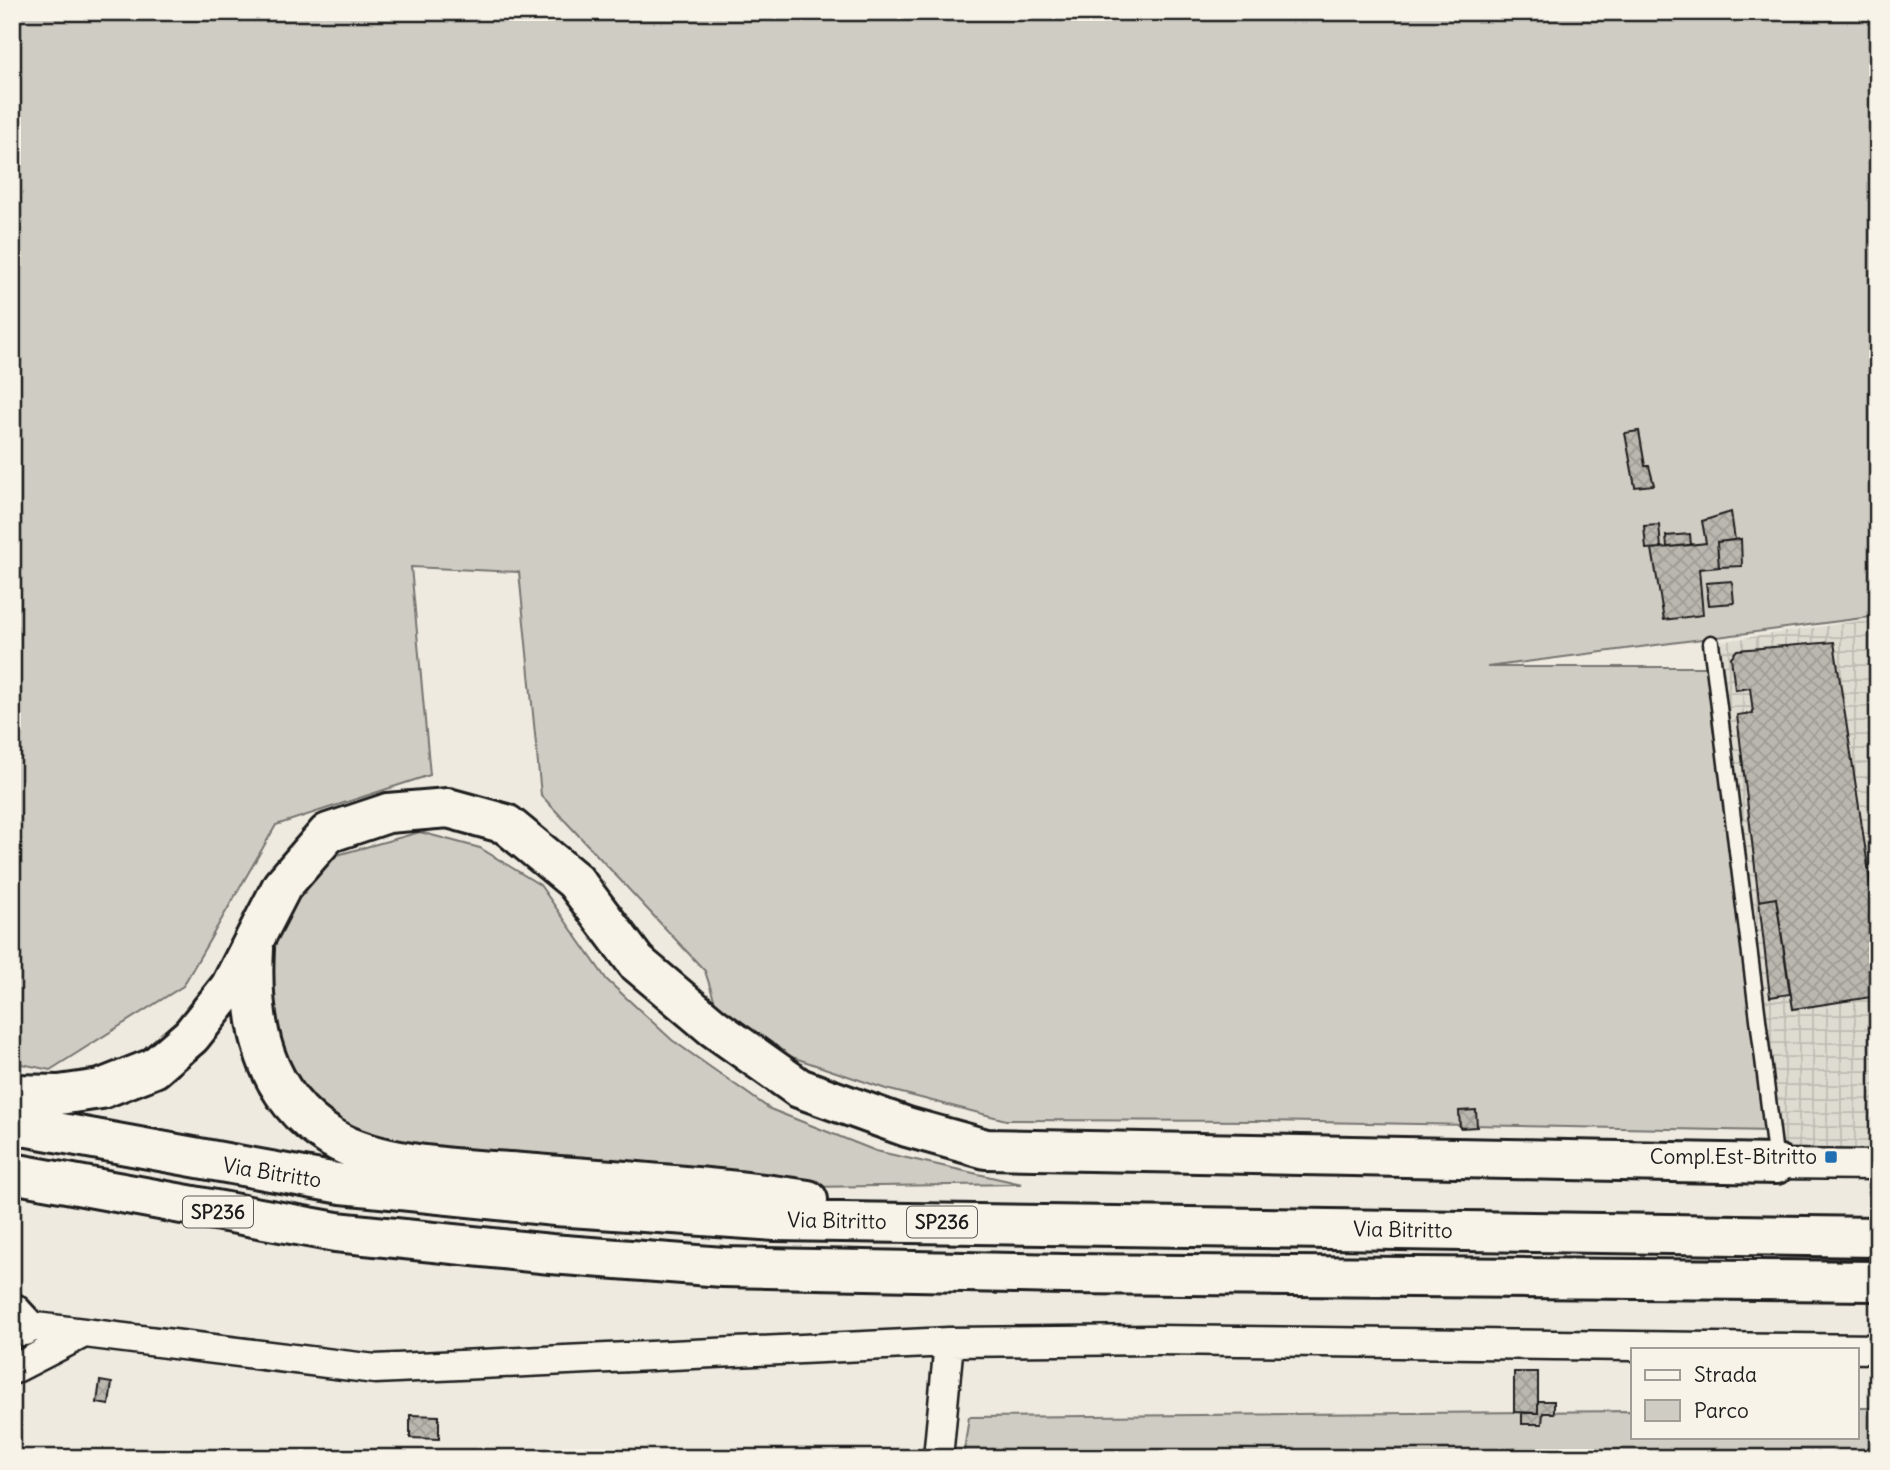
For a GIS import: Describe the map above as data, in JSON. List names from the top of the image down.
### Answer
{
  "streets": {
    "highway": ["Via Bitritto", "SP236"]
  },
  "places": {
    "transit": ["Compl.Est-Bitritto"]
  },
  "legend": ["Strada", "Parco"]
}
